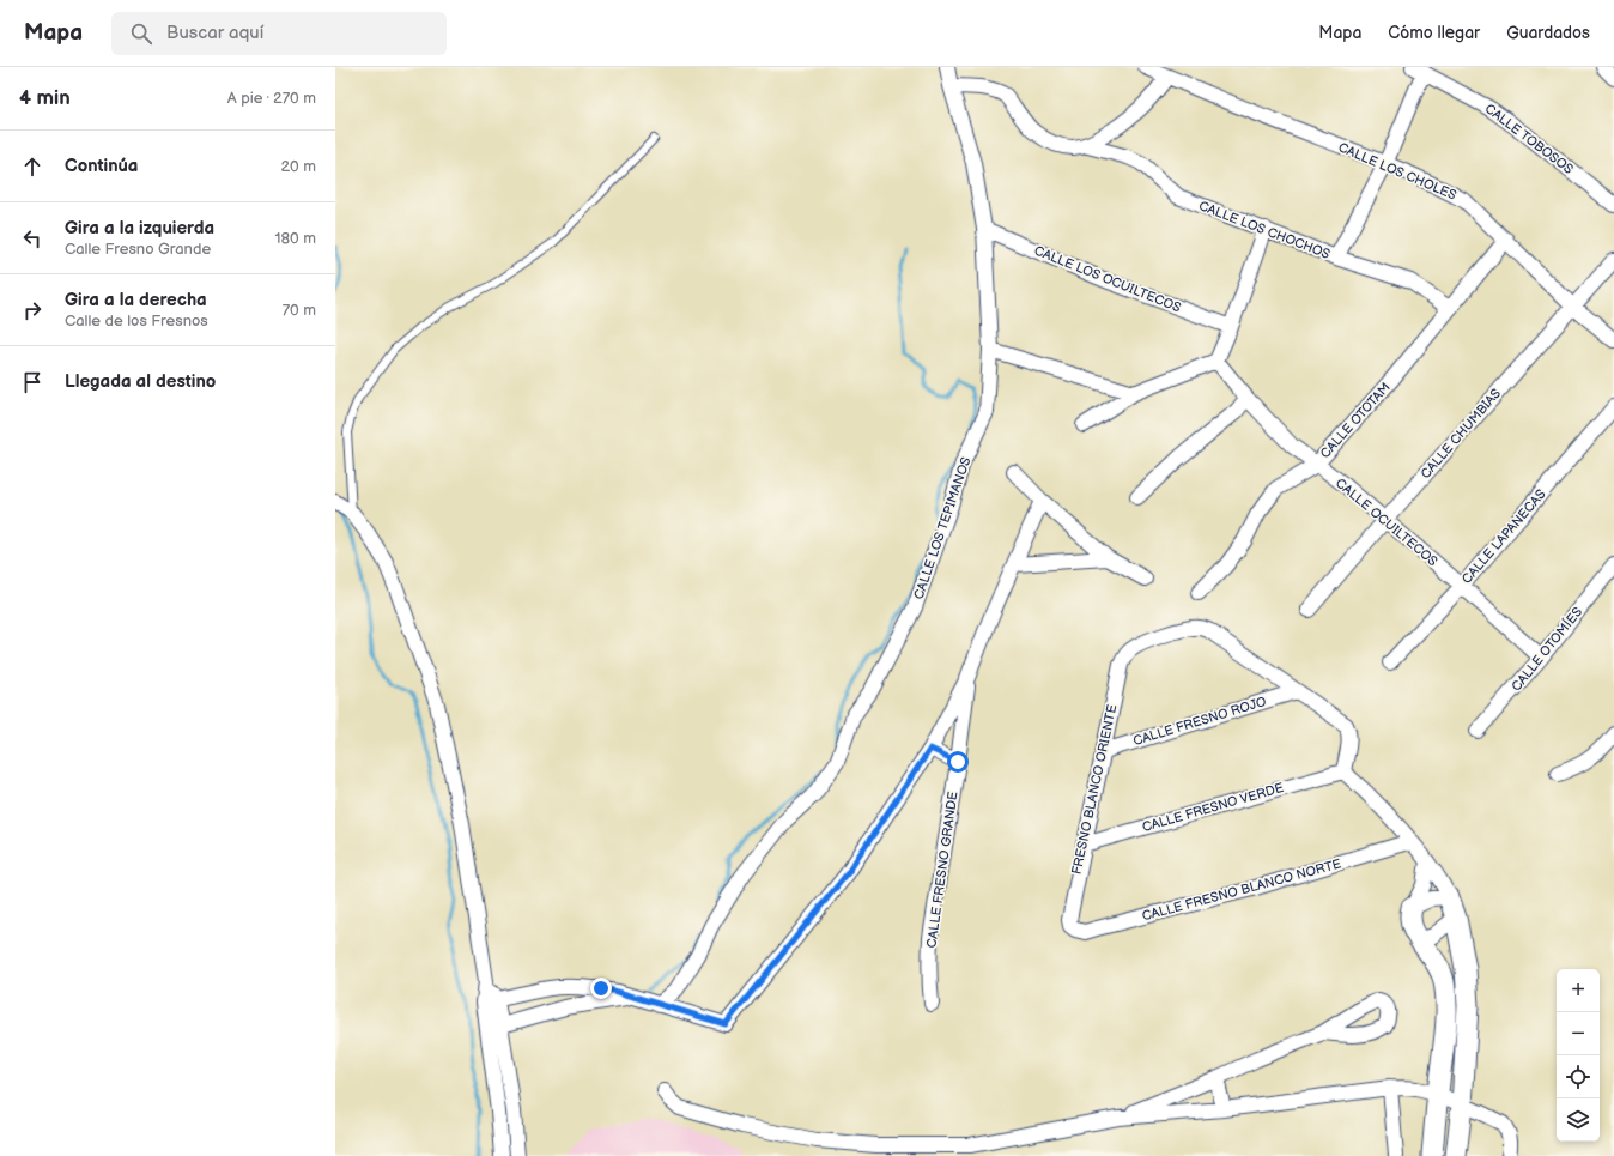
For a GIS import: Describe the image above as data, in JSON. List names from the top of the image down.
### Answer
{
  "streets": {
    "street": [
      "CALLE TOBOSOS",
      "CALLE LOS CHOLES",
      "CALLE LOS CHOCHOS",
      "CALLE LOS OCUILTECOS",
      "CALLE OTOTAM",
      "CALLE CHUMBIAS",
      "CALLE OCUILTECOS",
      "CALLE LOS TEPIMANOS",
      "CALLE LAPANECAS",
      "CALLE OTOMÍES",
      "CALLE FRESNO ROJO",
      "FRESNO BLANCO ORIENTE",
      "CALLE FRESNO VERDE",
      "CALLE FRESNO GRANDE",
      "CALLE FRESNO BLANCO NORTE"
    ]
  },
  "crossings": [
    ["CALLE LOS CHOLES", "CALLE OTOTAM"],
    ["CALLE LOS CHOLES", "CALLE CHUMBIAS"],
    ["CALLE LOS CHOCHOS", "CALLE OTOTAM"],
    ["CALLE LOS OCUILTECOS", "CALLE LOS TEPIMANOS"],
    ["CALLE OTOTAM", "CALLE OCUILTECOS"],
    ["CALLE CHUMBIAS", "CALLE OCUILTECOS"],
    ["CALLE OCUILTECOS", "CALLE LAPANECAS"],
    ["CALLE OCUILTECOS", "CALLE OTOMÍES"],
    ["CALLE LOS TEPIMANOS", "CALLE FRESNO GRANDE"],
    ["CALLE FRESNO ROJO", "FRESNO BLANCO ORIENTE"],
    ["FRESNO BLANCO ORIENTE", "CALLE FRESNO VERDE"],
    ["FRESNO BLANCO ORIENTE", "CALLE FRESNO BLANCO NORTE"]
  ],
  "page": {
    "header": "Mapa",
    "search": "Buscar aquí",
    "nav": ["Mapa", "Cómo llegar", "Guardados"],
    "heading": ["4 min", "A pie · 270 m"],
    "list": [
      ["Continúa", "20 m"],
      ["Gira a la izquierda", "Calle Fresno Grande", "180 m"],
      ["Gira a la derecha", "Calle de los Fresnos", "70 m"],
      "Llegada al destino"
    ],
    "map_buttons": ["+", "−"]
  }
}
